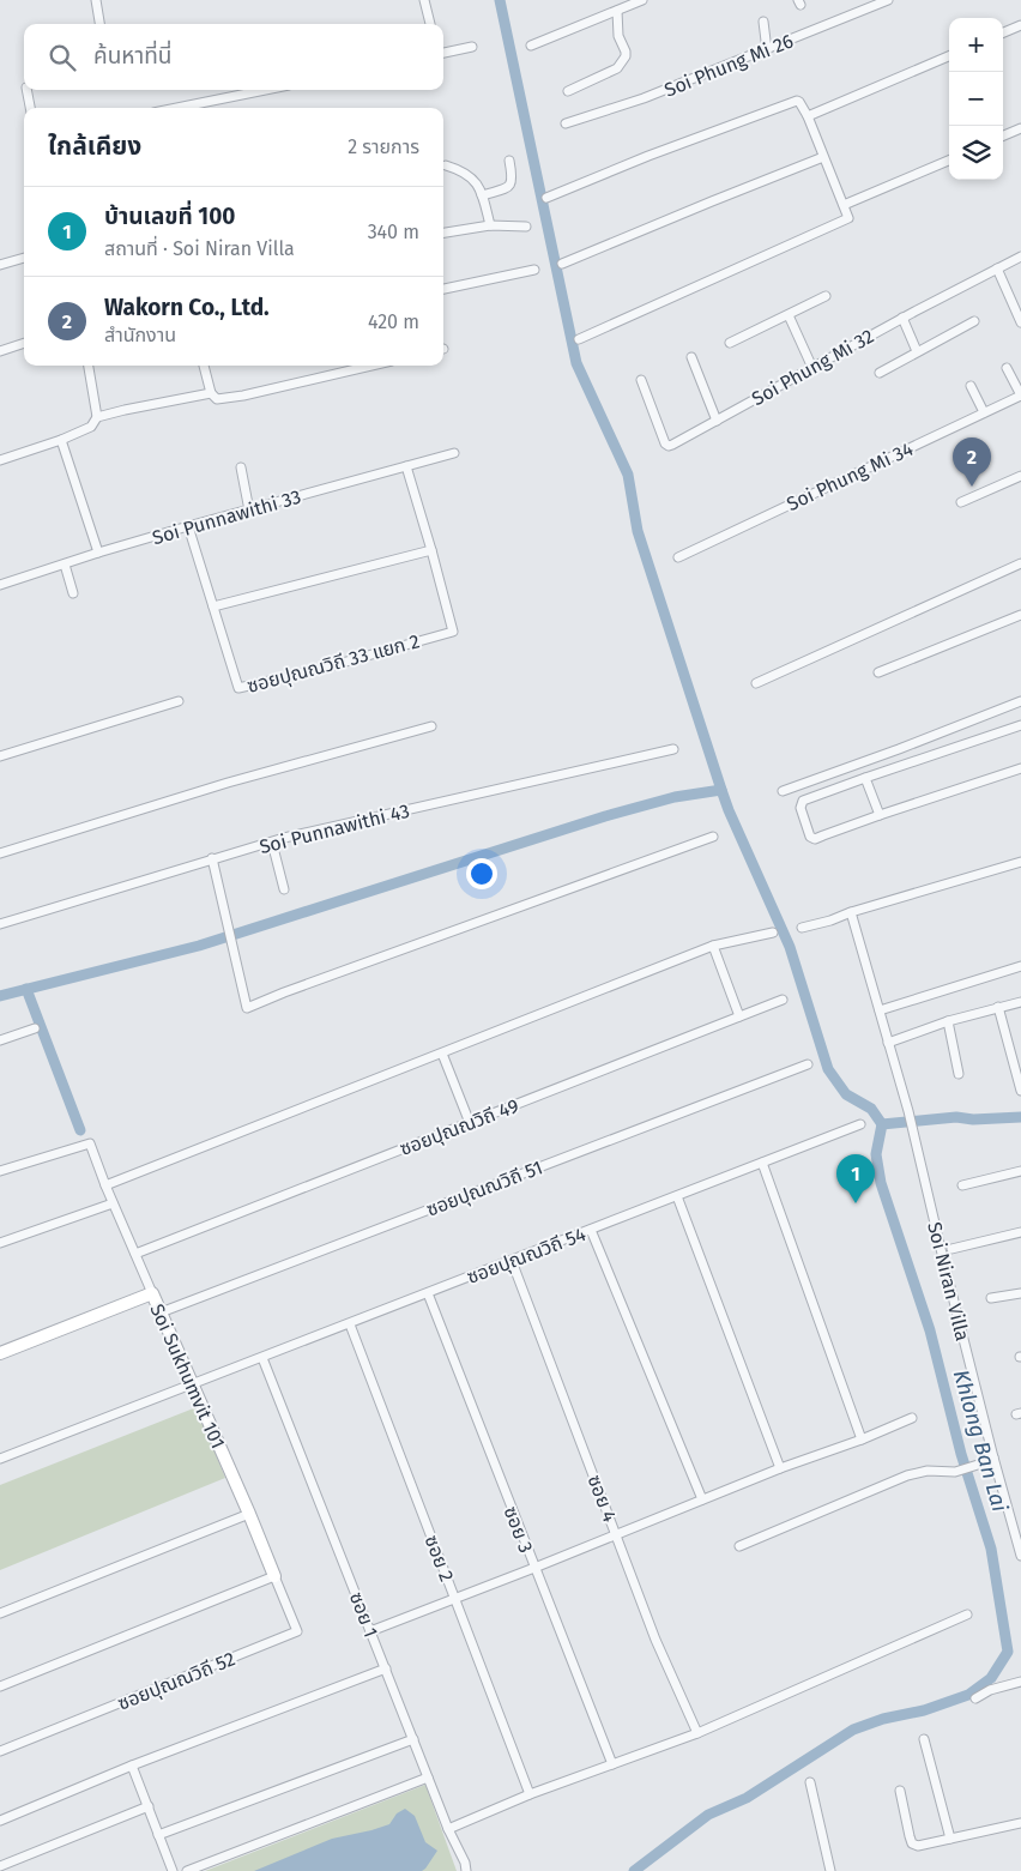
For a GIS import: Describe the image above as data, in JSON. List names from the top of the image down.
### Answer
{
  "streets": {
    "street": [
      "Soi Phung Mi 26",
      "Soi Phung Mi 32",
      "Soi Phung Mi 34",
      "Soi Punnawithi 33",
      "ซอยปุณณวิถี 33 แยก 2",
      "Soi Punnawithi 43",
      "ซอยปุณณวิถี 49",
      "ซอยปุณณวิถี 51",
      "ซอยปุณณวิถี 54",
      "Soi Niran Villa",
      "Soi Sukhumvit 101",
      "ซอย 4",
      "ซอย 3",
      "ซอย 2",
      "ซอย 1",
      "ซอยปุณณวิถี 52"
    ]
  },
  "crossings": [
    ["Soi Punnawithi 33", "ซอยปุณณวิถี 33 แยก 2"],
    ["ซอยปุณณวิถี 51", "Soi Sukhumvit 101"],
    ["ซอยปุณณวิถี 54", "Soi Sukhumvit 101"],
    ["ซอยปุณณวิถี 54", "ซอย 4"],
    ["ซอยปุณณวิถี 54", "ซอย 3"],
    ["ซอยปุณณวิถี 54", "ซอย 2"],
    ["ซอยปุณณวิถี 54", "ซอย 1"],
    ["Soi Sukhumvit 101", "ซอยปุณณวิถี 52"]
  ],
  "water": ["Khlong Ban Lai"],
  "page": {
    "map_buttons": ["+", "−"],
    "search": "ค้นหาที่นี่",
    "heading": ["ใกล้เคียง", "2 รายการ"],
    "list": [
      {
        "mark": "1",
        "name": "บ้านเลขที่ 100",
        "note": "สถานที่ · Soi Niran Villa",
        "value": "340 m"
      },
      {
        "mark": "2",
        "name": "Wakorn Co., Ltd.",
        "note": "สำนักงาน",
        "value": "420 m"
      }
    ],
    "pins": ["2", "1"]
  }
}
